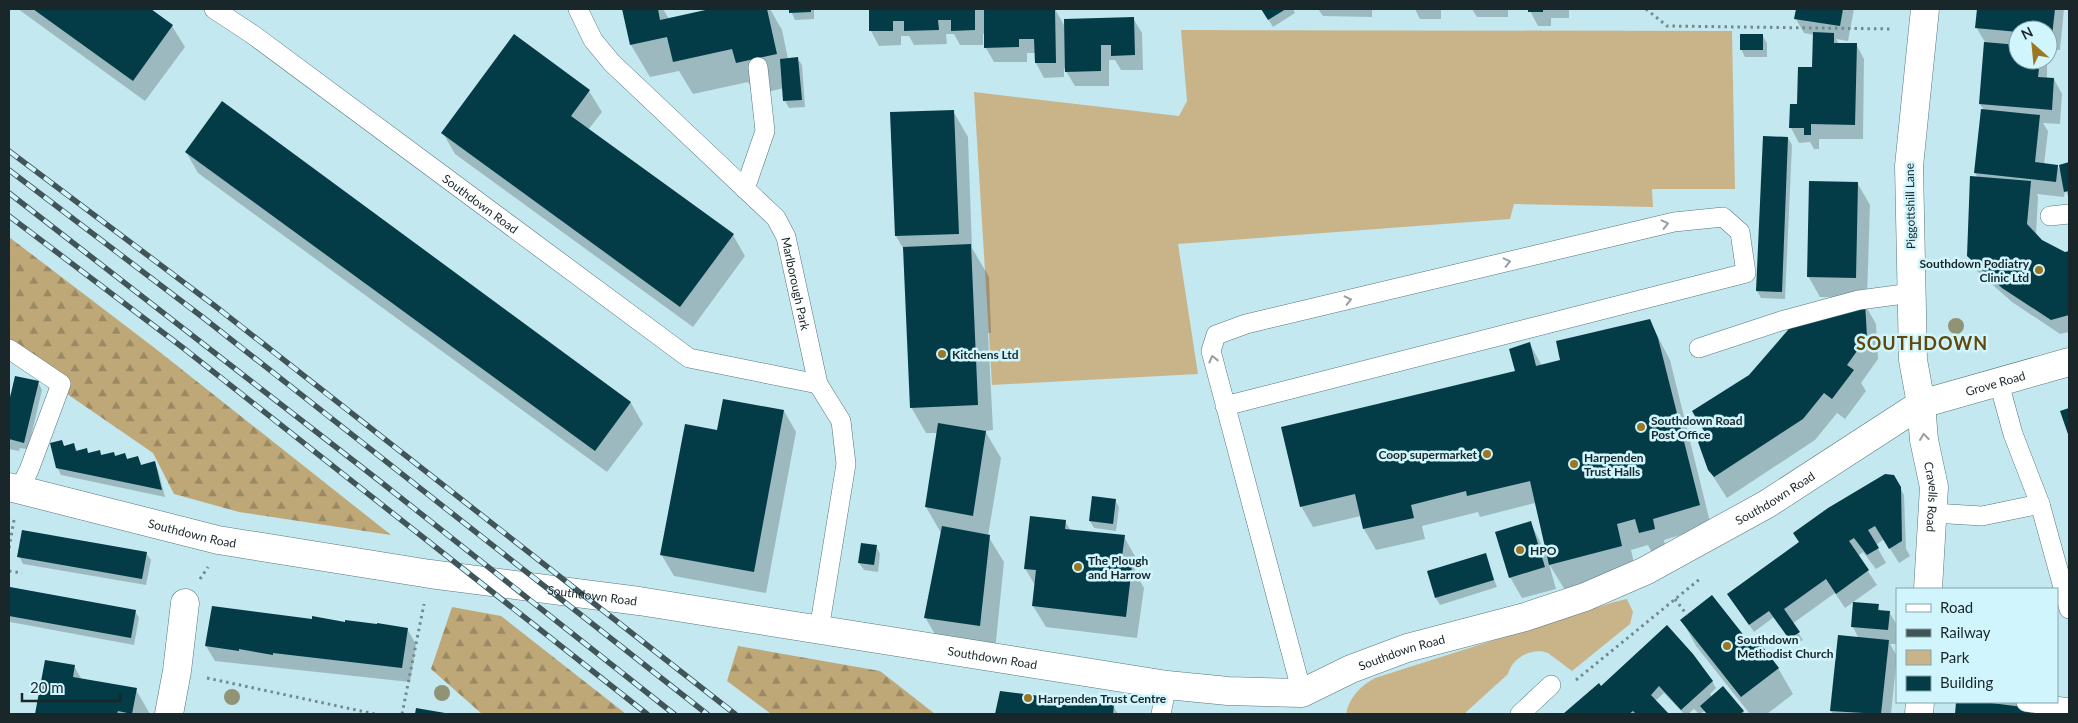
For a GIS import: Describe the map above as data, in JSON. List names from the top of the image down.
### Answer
{
  "streets": {
    "street": [
      "Southdown Road",
      "Piggottshill Lane",
      "Grove Road",
      "Cravells Road"
    ],
    "lane": ["Marlborough Park"]
  },
  "crossings": [
    ["Southdown Road", "Piggottshill Lane"],
    ["Southdown Road", "Marlborough Park"],
    ["Southdown Road", "Grove Road"],
    ["Southdown Road", "Cravells Road"],
    ["Piggottshill Lane", "Grove Road"],
    ["Piggottshill Lane", "Cravells Road"],
    ["Grove Road", "Cravells Road"]
  ],
  "one_way": ["Cravells Road"],
  "districts": ["SOUTHDOWN"],
  "places": [
    "Southdown Podiatry Clinic Ltd",
    "Kitchens Ltd",
    "Southdown Road Post Office",
    "Coop supermarket",
    "Harpenden Trust Halls",
    "HPO",
    "The Plough and Harrow",
    "Southdown Methodist Church",
    "Harpenden Trust Centre"
  ],
  "legend": [
    "Road",
    "Railway",
    "Park",
    "Building"
  ],
  "scale_bar": "20 m",
  "north": "top left"
}
